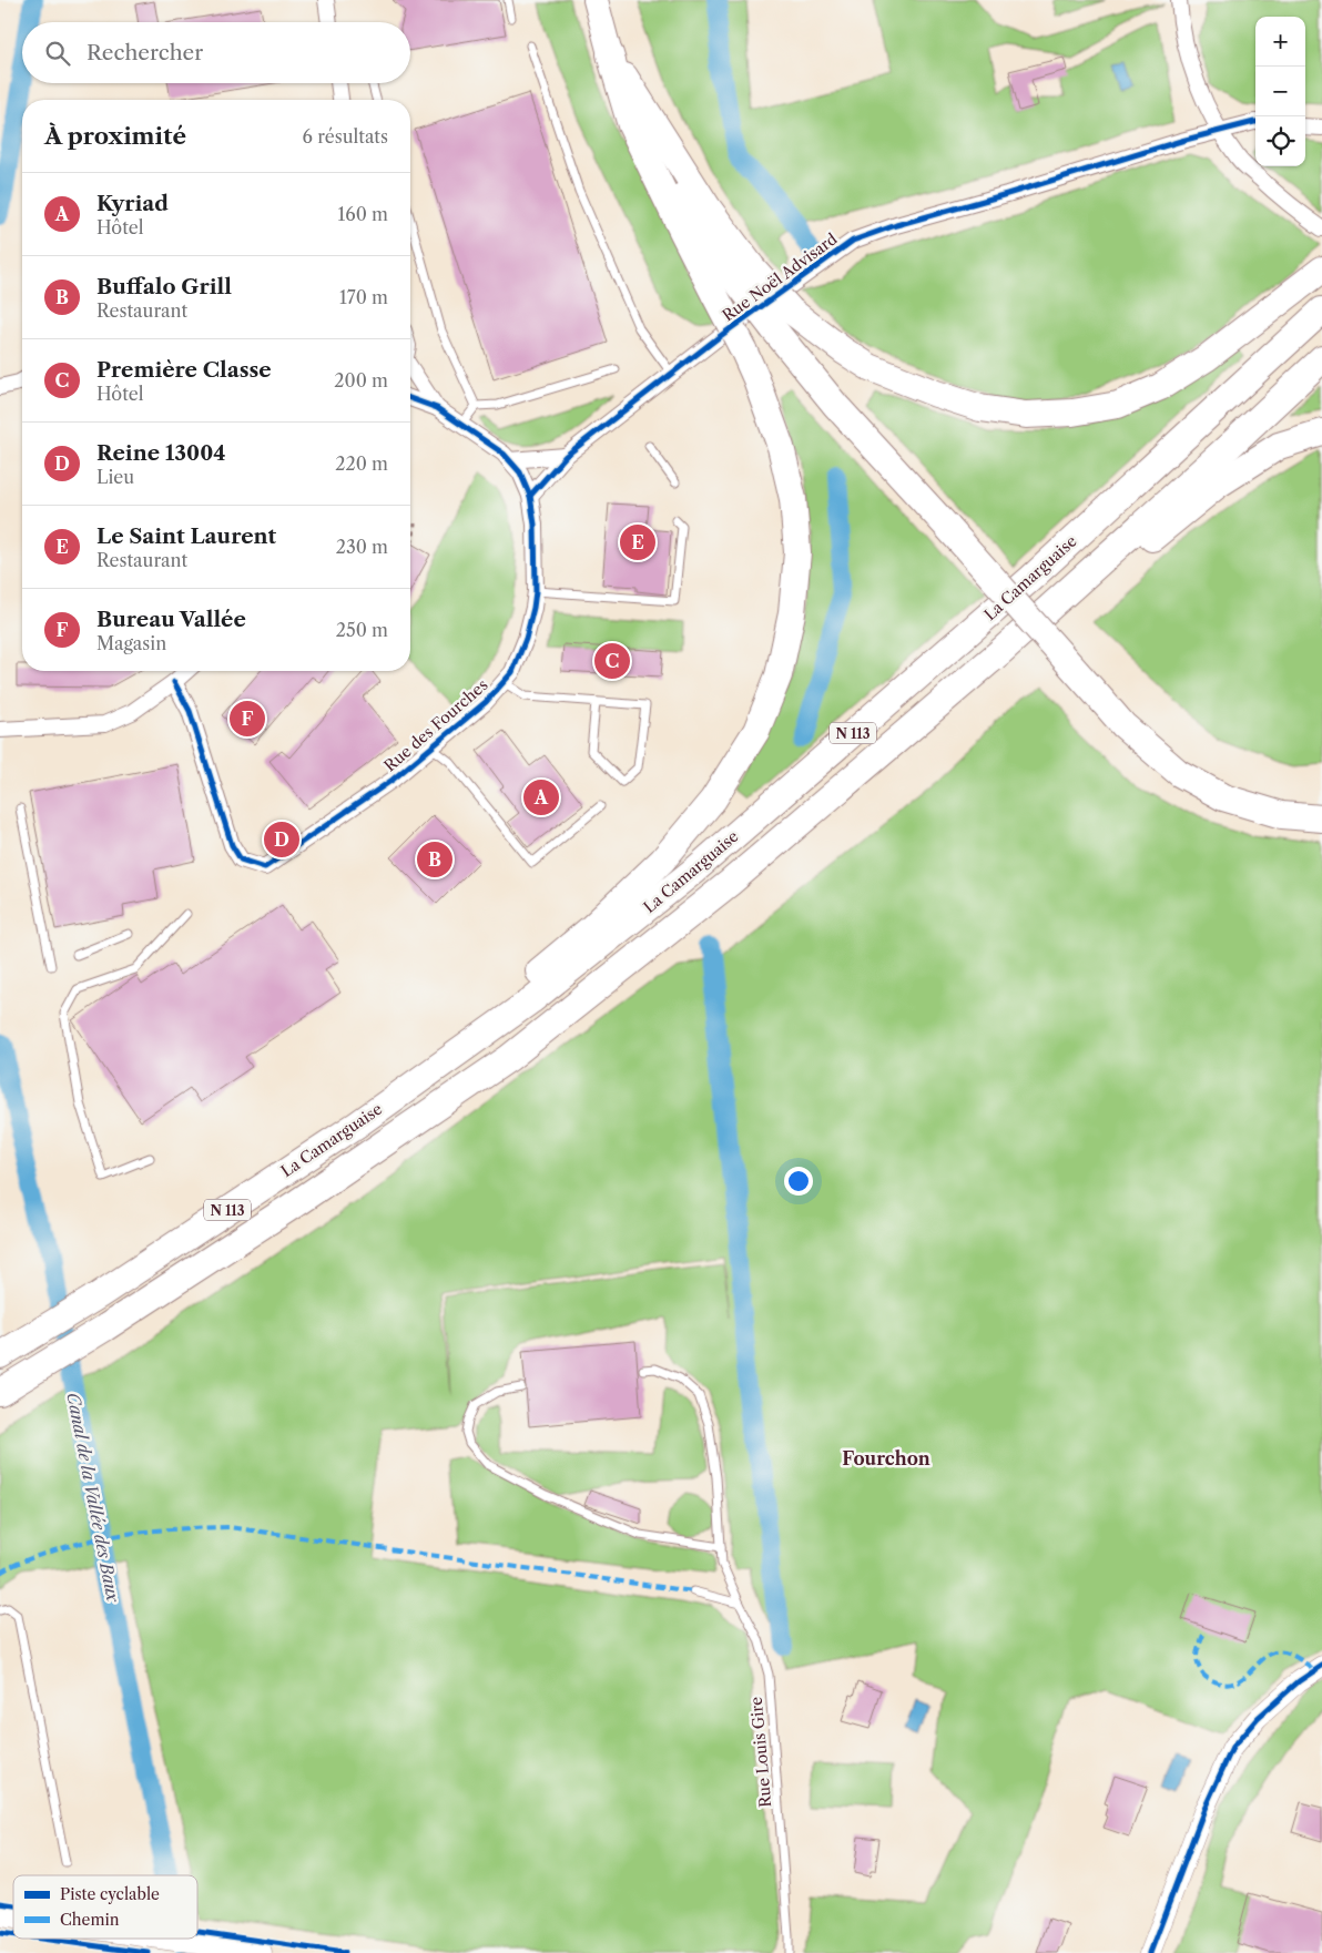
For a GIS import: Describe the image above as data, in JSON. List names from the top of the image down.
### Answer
{
  "streets": {
    "highway": ["La Camarguaise", "N 113"],
    "street": ["Rue Noël Advisard", "Rue des Fourches"],
    "lane": ["Rue Louis Gire"]
  },
  "crossings": [
    ["Rue Noël Advisard", "Rue des Fourches"]
  ],
  "districts": ["Fourchon"],
  "water": ["Canal de la Vallée des Baux"],
  "legend": ["Piste cyclable", "Chemin"],
  "page": {
    "map_buttons": ["+", "−"],
    "search": "Rechercher",
    "heading": ["À proximité", "6 résultats"],
    "list": [
      {
        "mark": "A",
        "name": "Kyriad",
        "note": "Hôtel",
        "value": "160 m"
      },
      {
        "mark": "B",
        "name": "Buffalo Grill",
        "note": "Restaurant",
        "value": "170 m"
      },
      {
        "mark": "C",
        "name": "Première Classe",
        "note": "Hôtel",
        "value": "200 m"
      },
      {
        "mark": "D",
        "name": "Reine 13004",
        "note": "Lieu",
        "value": "220 m"
      },
      {
        "mark": "E",
        "name": "Le Saint Laurent",
        "note": "Restaurant",
        "value": "230 m"
      },
      {
        "mark": "F",
        "name": "Bureau Vallée",
        "note": "Magasin",
        "value": "250 m"
      }
    ],
    "pins": [
      "E",
      "C",
      "F",
      "A",
      "D",
      "B"
    ]
  }
}
